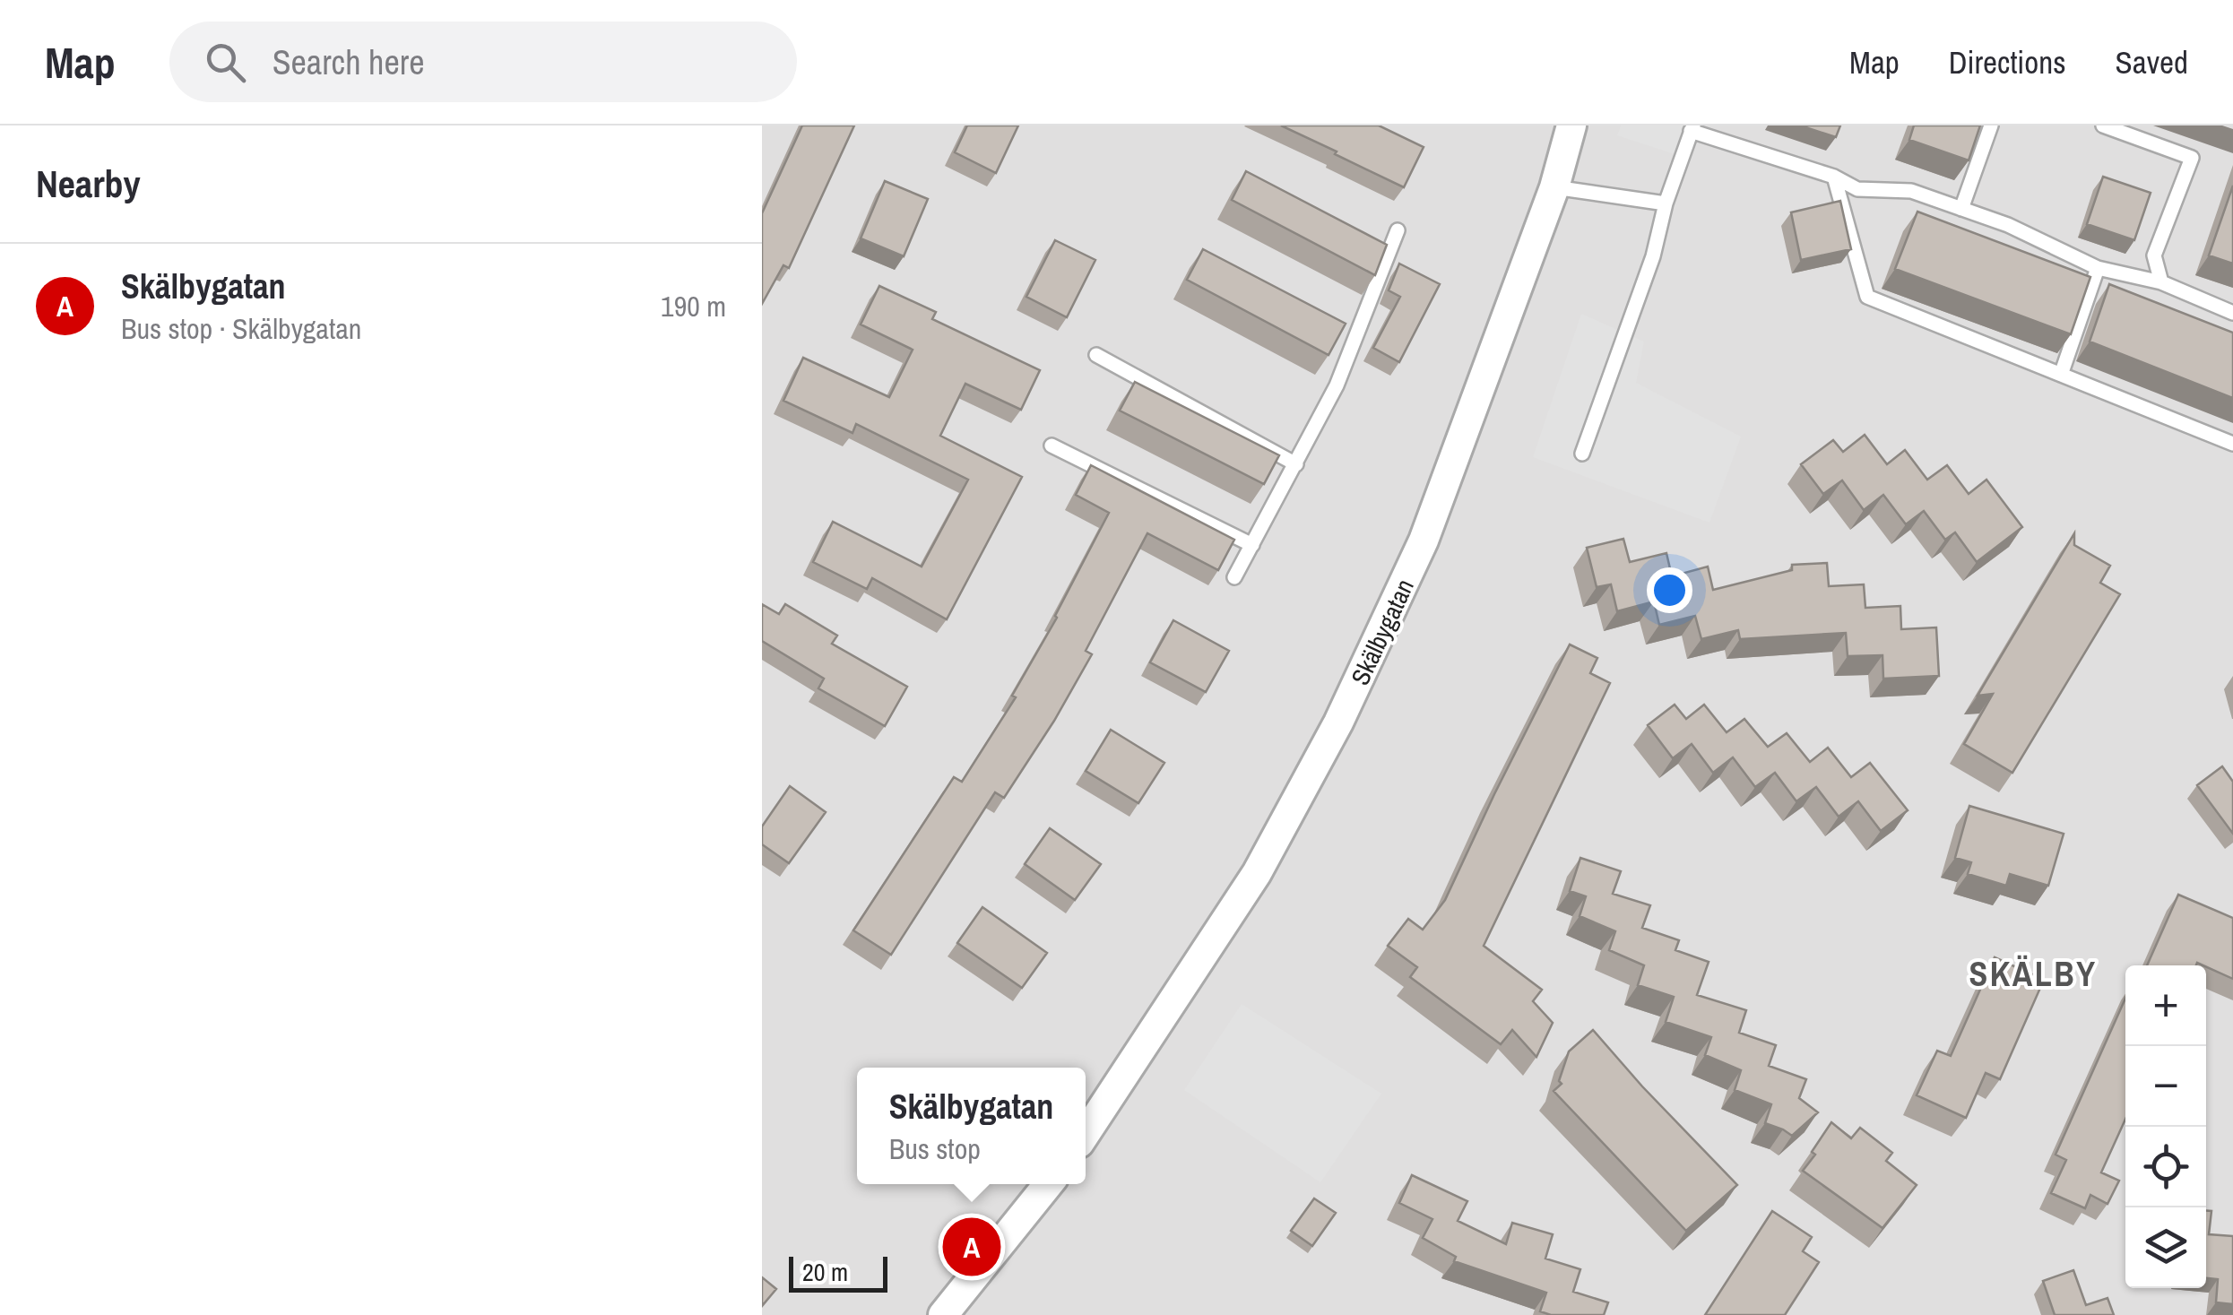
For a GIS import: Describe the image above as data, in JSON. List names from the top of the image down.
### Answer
{
  "streets": {
    "street": ["Skälbygatan"]
  },
  "districts": ["SKÄLBY"],
  "scale_bar": "20 m",
  "page": {
    "header": "Map",
    "search": "Search here",
    "nav": ["Map", "Directions", "Saved"],
    "heading": "Nearby",
    "list": [
      {
        "mark": "A",
        "name": "Skälbygatan",
        "note": "Bus stop · Skälbygatan",
        "value": "190 m"
      }
    ],
    "map_buttons": ["+", "−"],
    "popup": ["Skälbygatan", "Bus stop"],
    "pins": "A",
    "scale": "20 m"
  }
}
